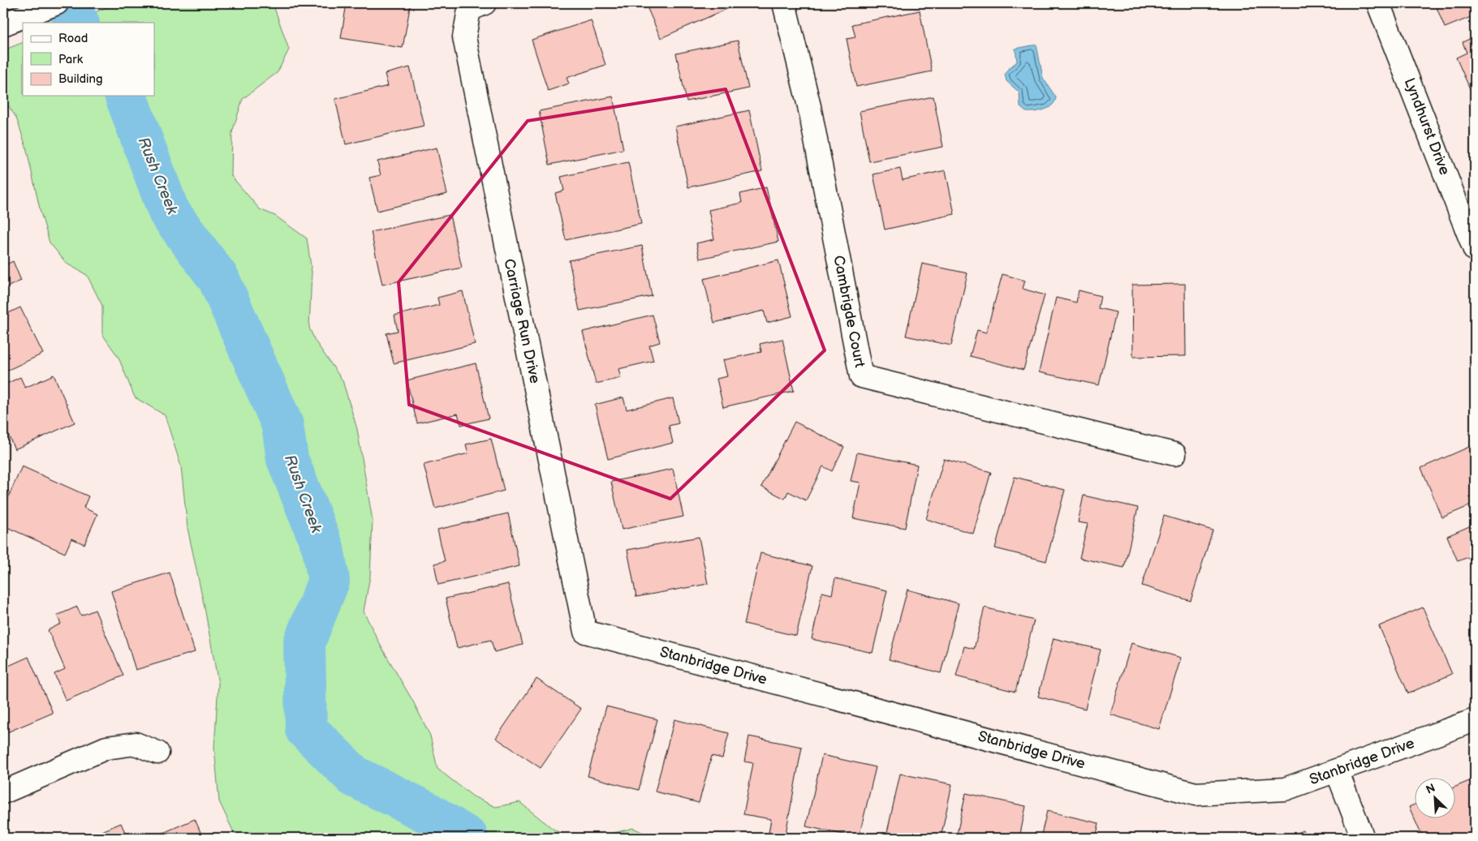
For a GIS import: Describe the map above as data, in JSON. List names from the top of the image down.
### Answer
{
  "streets": {
    "street": [
      "Lyndhurst Drive",
      "Cambrigde Court",
      "Carriage Run Drive",
      "Stanbridge Drive"
    ]
  },
  "crossings": [
    ["Carriage Run Drive", "Stanbridge Drive"]
  ],
  "water": ["Rush Creek"],
  "legend": ["Road", "Park", "Building"],
  "north": "top left"
}
